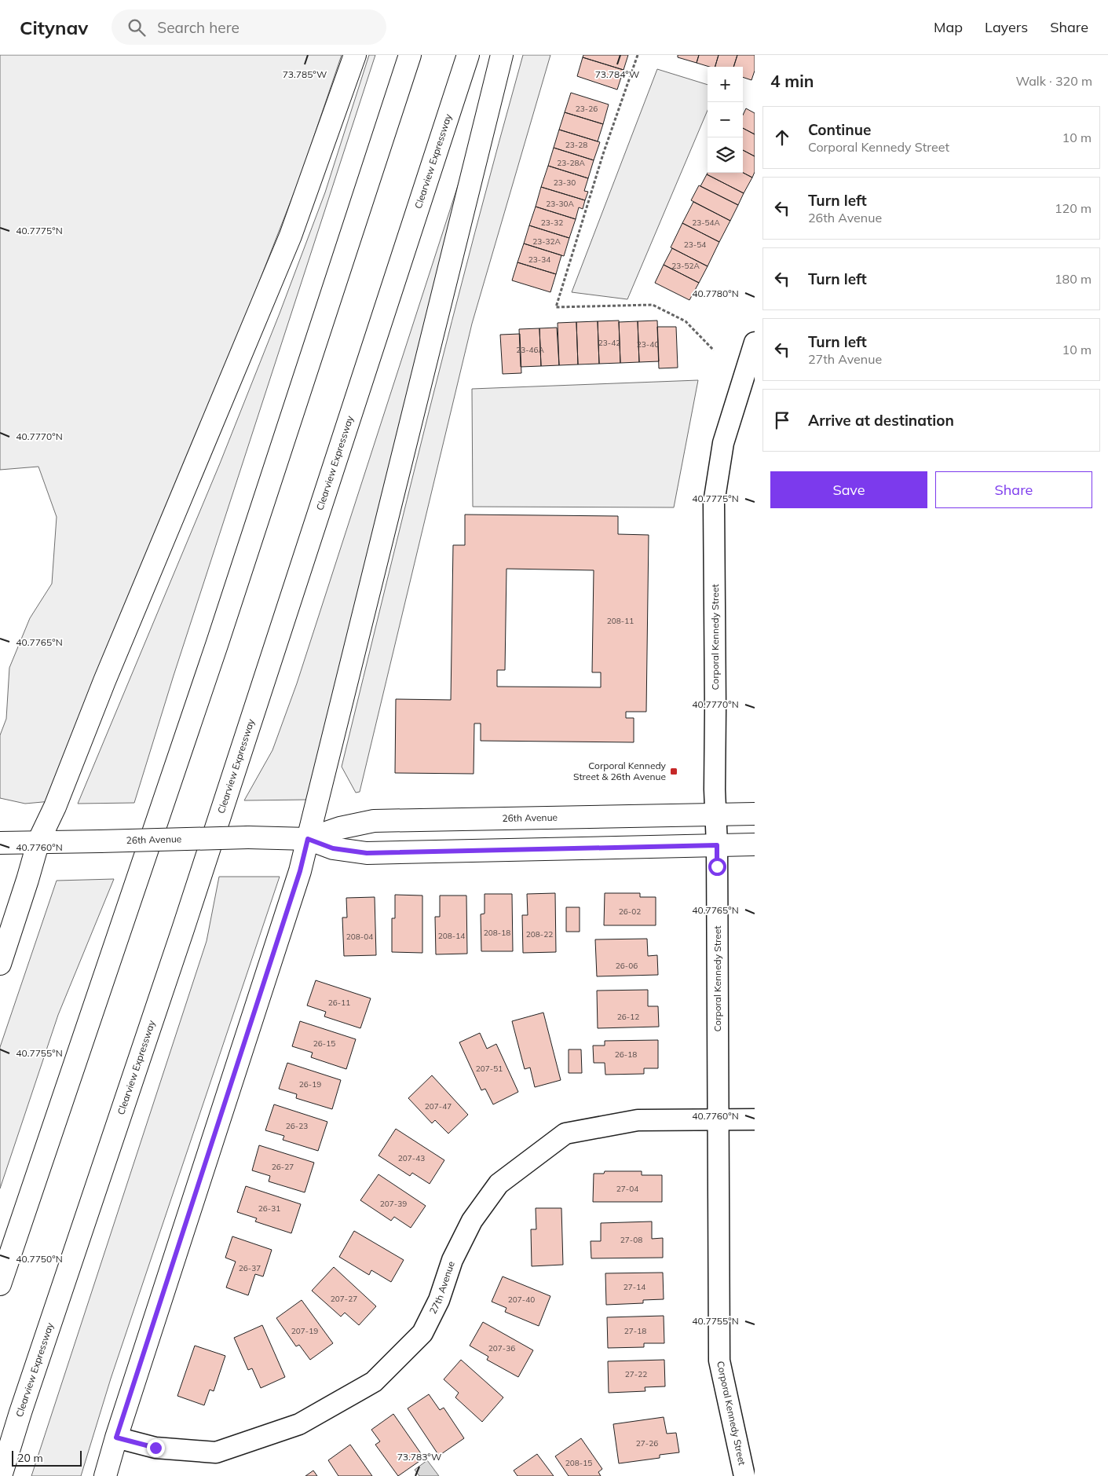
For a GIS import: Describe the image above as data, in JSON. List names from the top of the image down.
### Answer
{
  "streets": {
    "main road": ["Clearview Expressway", "26th Avenue"],
    "street": ["Corporal Kennedy Street", "27th Avenue"]
  },
  "crossings": [
    ["Corporal Kennedy Street", "26th Avenue"],
    ["Corporal Kennedy Street", "27th Avenue"]
  ],
  "places": {
    "transit": ["Corporal Kennedy Street & 26th Avenue"]
  },
  "house_numbers": [
    "23-26",
    "23-28",
    "23-28A",
    "23-30",
    "23-30A",
    "23-32",
    "23-54A",
    "23-32A",
    "23-54",
    "23-34",
    "23-52A",
    "23-42",
    "23-40",
    "23-46A",
    "208-11",
    "26-02",
    "208-18",
    "208-22",
    "208-14",
    "208-04",
    "26-06",
    "26-11",
    "26-12",
    "26-15",
    "26-18",
    "207-51",
    "26-19",
    "207-47",
    "26-23",
    "207-43",
    "26-27",
    "27-04",
    "207-39",
    "26-31",
    "27-08",
    "26-37",
    "27-14",
    "207-27",
    "207-40",
    "207-19",
    "27-18",
    "207-36",
    "27-22",
    "27-26",
    "208-15"
  ],
  "scale_bar": "20 m",
  "page": {
    "header": "Citynav",
    "search": "Search here",
    "nav": ["Map", "Layers", "Share"],
    "heading": ["4 min", "Walk · 320 m"],
    "map_buttons": ["+", "−"],
    "list": [
      ["Continue", "Corporal Kennedy Street", "10 m"],
      ["Turn left", "26th Avenue", "120 m"],
      ["Turn left", "180 m"],
      ["Turn left", "27th Avenue", "10 m"],
      "Arrive at destination"
    ],
    "buttons": ["Save", "Share"],
    "scale": "20 m"
  },
  "coordinates": [
    "73.785°W",
    "73.784°W",
    "40.7775°N",
    "40.7780°N",
    "40.7770°N",
    "40.7765°N",
    "40.7760°N",
    "40.7755°N",
    "40.7750°N",
    "73.783°W"
  ]
}
